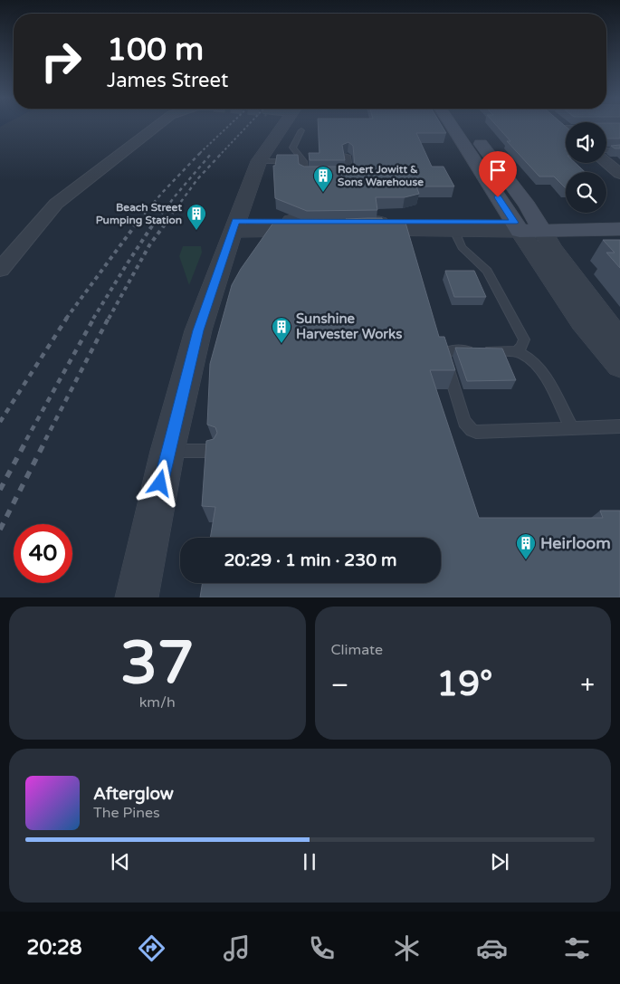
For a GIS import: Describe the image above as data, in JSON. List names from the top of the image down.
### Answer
{
  "places": {
    "building": [
      "Robert Jowitt & Sons Warehouse",
      "Beach Street Pumping Station",
      "Sunshine Harvester Works",
      "Heirloom"
    ]
  },
  "page": {
    "turn": ["100 m", "James Street"],
    "limit": "40",
    "trip": "20:29 · 1 min · 230 m",
    "tile": [
      ["37", "km/h"],
      "Climate"
    ],
    "heat": ["−", "19°", "+"],
    "song": ["Afterglow", "The Pines"],
    "tabs": "20:28"
  }
}
